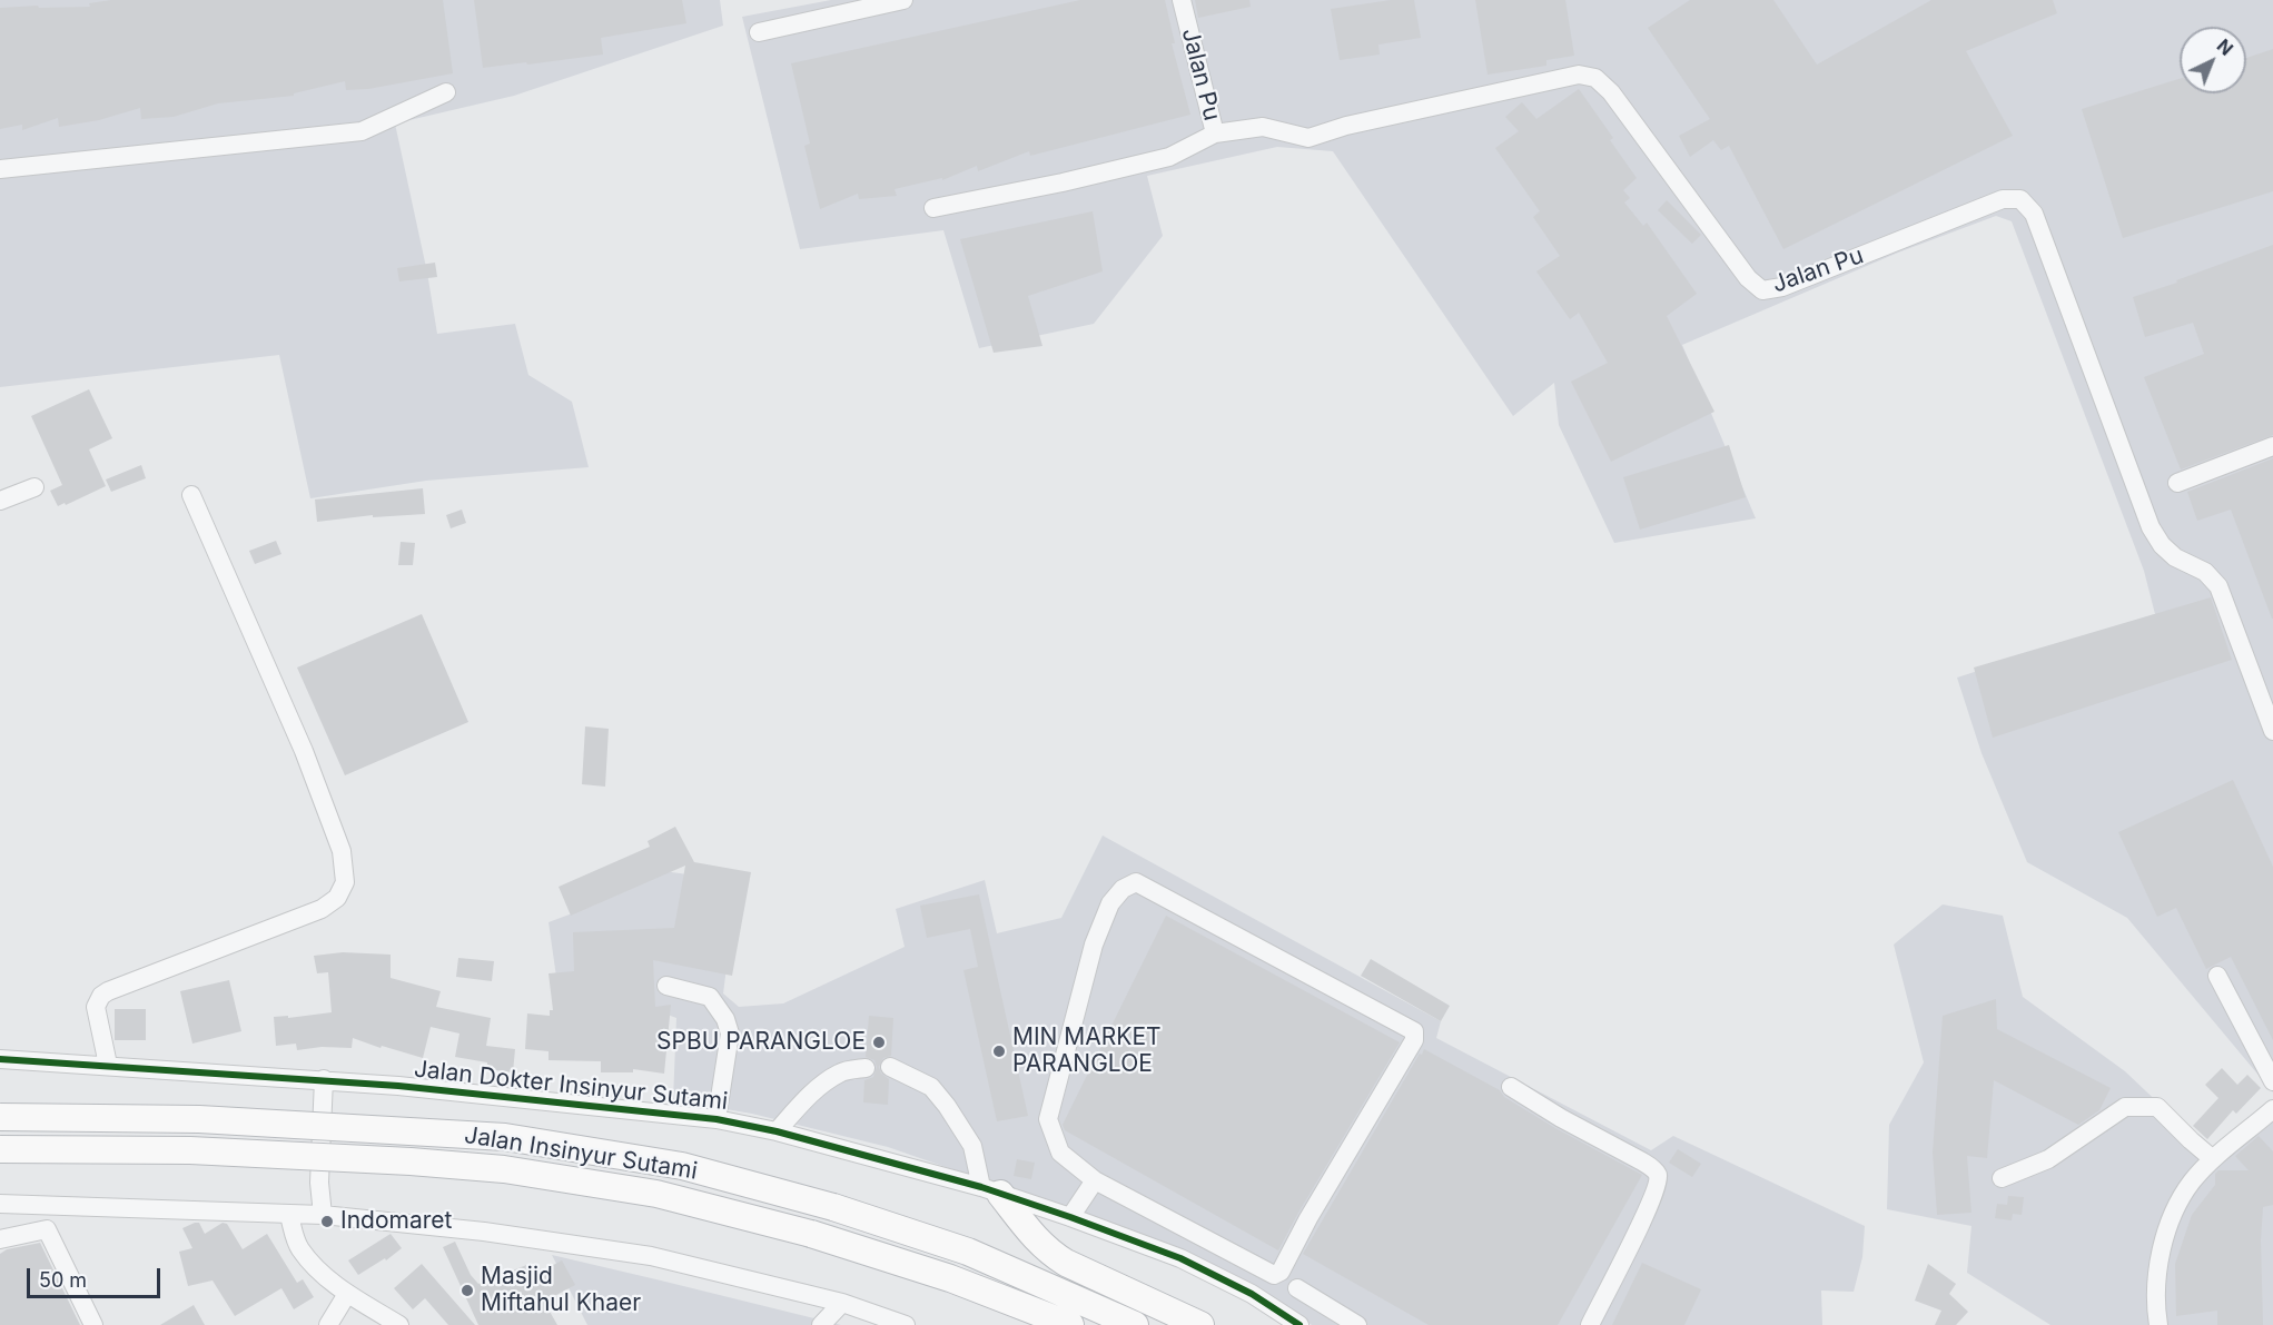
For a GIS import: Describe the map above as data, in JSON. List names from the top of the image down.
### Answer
{
  "streets": {
    "highway": ["Jalan Insinyur Sutami"],
    "street": ["Jalan Pu", "Jalan Dokter Insinyur Sutami"]
  },
  "places": [
    "SPBU PARANGLOE",
    "MIN MARKET PARANGLOE",
    "Indomaret",
    "Masjid Miftahul Khaer"
  ],
  "scale_bar": "50 m",
  "north": "top right"
}
